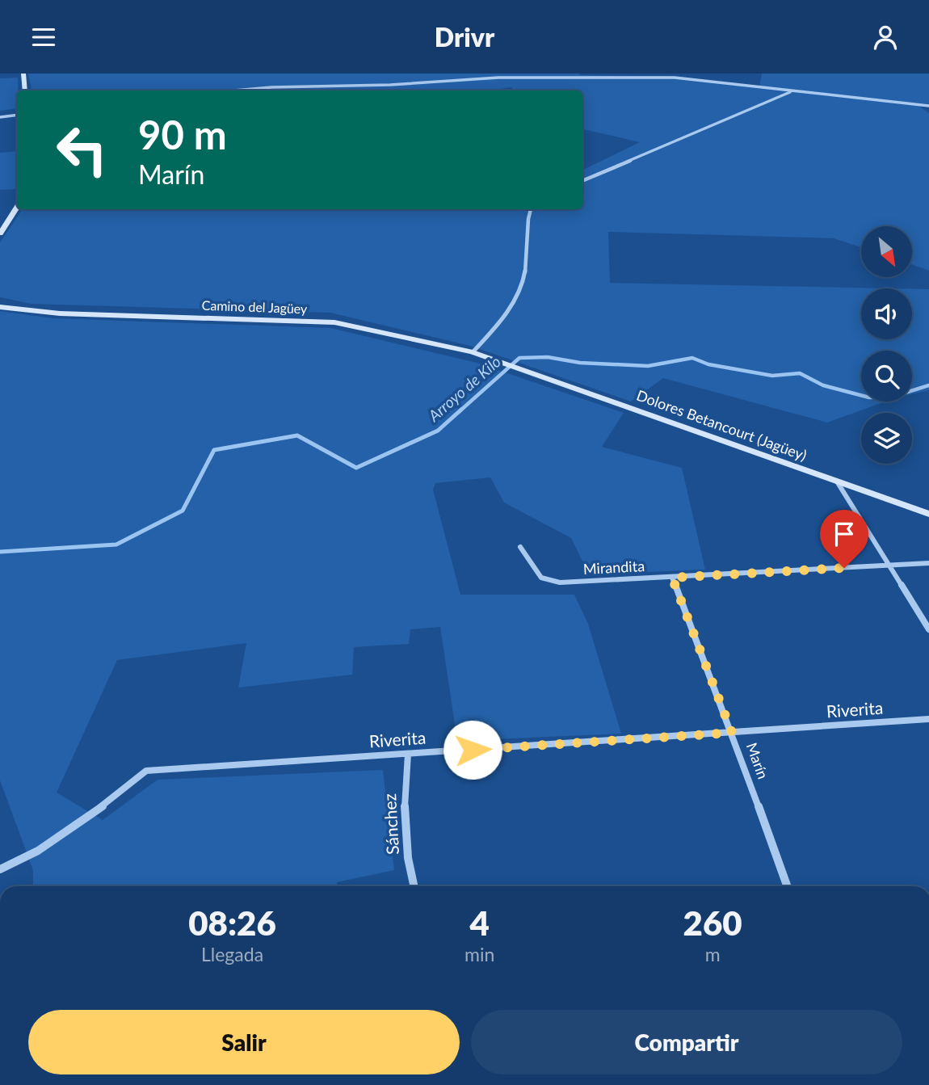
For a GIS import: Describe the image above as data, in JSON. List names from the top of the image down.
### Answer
{
  "streets": {
    "street": [
      "Camino del Jagüey",
      "Dolores Betancourt (Jagüey)",
      "Mirandita",
      "Riverita",
      "Marín",
      "Sánchez"
    ]
  },
  "crossings": [
    ["Camino del Jagüey", "Dolores Betancourt (Jagüey)"],
    ["Mirandita", "Marín"],
    ["Riverita", "Marín"],
    ["Riverita", "Sánchez"]
  ],
  "water": ["Arroyo de Kilo"],
  "north": "bottom right",
  "page": {
    "header": "Drivr",
    "turn": ["90 m", "Marín"],
    "eta": [
      "08:26",
      "Llegada",
      "4",
      "min",
      "260",
      "m"
    ],
    "buttons": ["Salir", "Compartir"]
  }
}
